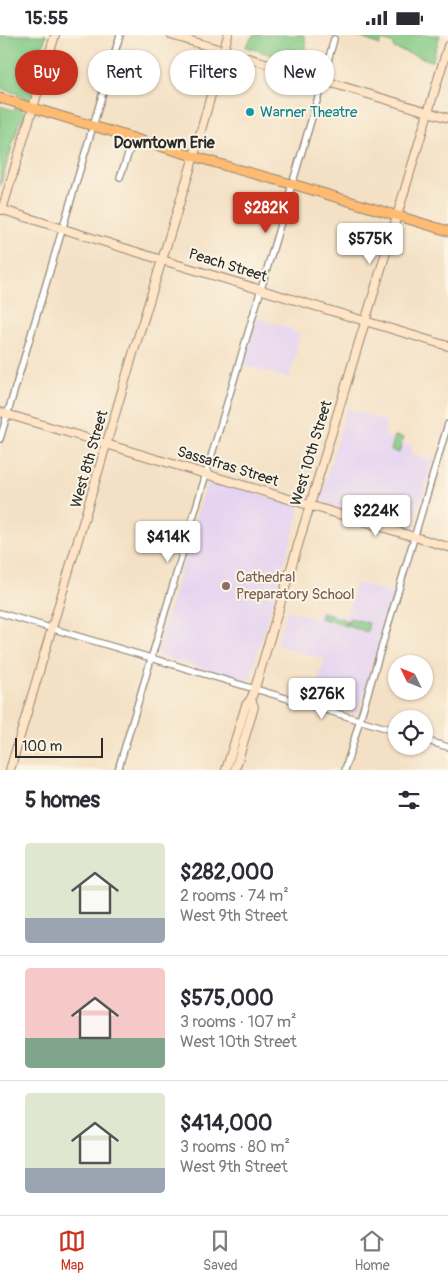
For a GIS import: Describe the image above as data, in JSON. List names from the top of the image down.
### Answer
{
  "streets": {
    "street": [
      "Peach Street",
      "West 10th Street",
      "West 8th Street",
      "Sassafras Street"
    ]
  },
  "crossings": [
    ["Peach Street", "West 10th Street"],
    ["Peach Street", "West 8th Street"],
    ["West 10th Street", "Sassafras Street"],
    ["West 8th Street", "Sassafras Street"]
  ],
  "districts": ["Downtown Erie"],
  "places": ["Warner Theatre", "Cathedral Preparatory School"],
  "scale_bar": "100 m",
  "north": "top left",
  "page": {
    "status": "15:55",
    "chip": [
      "Buy",
      "Rent",
      "Filters",
      "New"
    ],
    "price": [
      "$282K",
      "$575K",
      "$224K",
      "$414K",
      "$276K"
    ],
    "scale": "100 m",
    "heading": "5 homes",
    "list": [
      {
        "name": "$282,000",
        "note": "2 rooms · 74 m² · West 9th Street"
      },
      {
        "name": "$575,000",
        "note": "3 rooms · 107 m² · West 10th Street"
      },
      {
        "name": "$414,000",
        "note": "3 rooms · 80 m² · West 9th Street"
      }
    ],
    "tabs": ["Map", "Saved", "Home"]
  }
}
